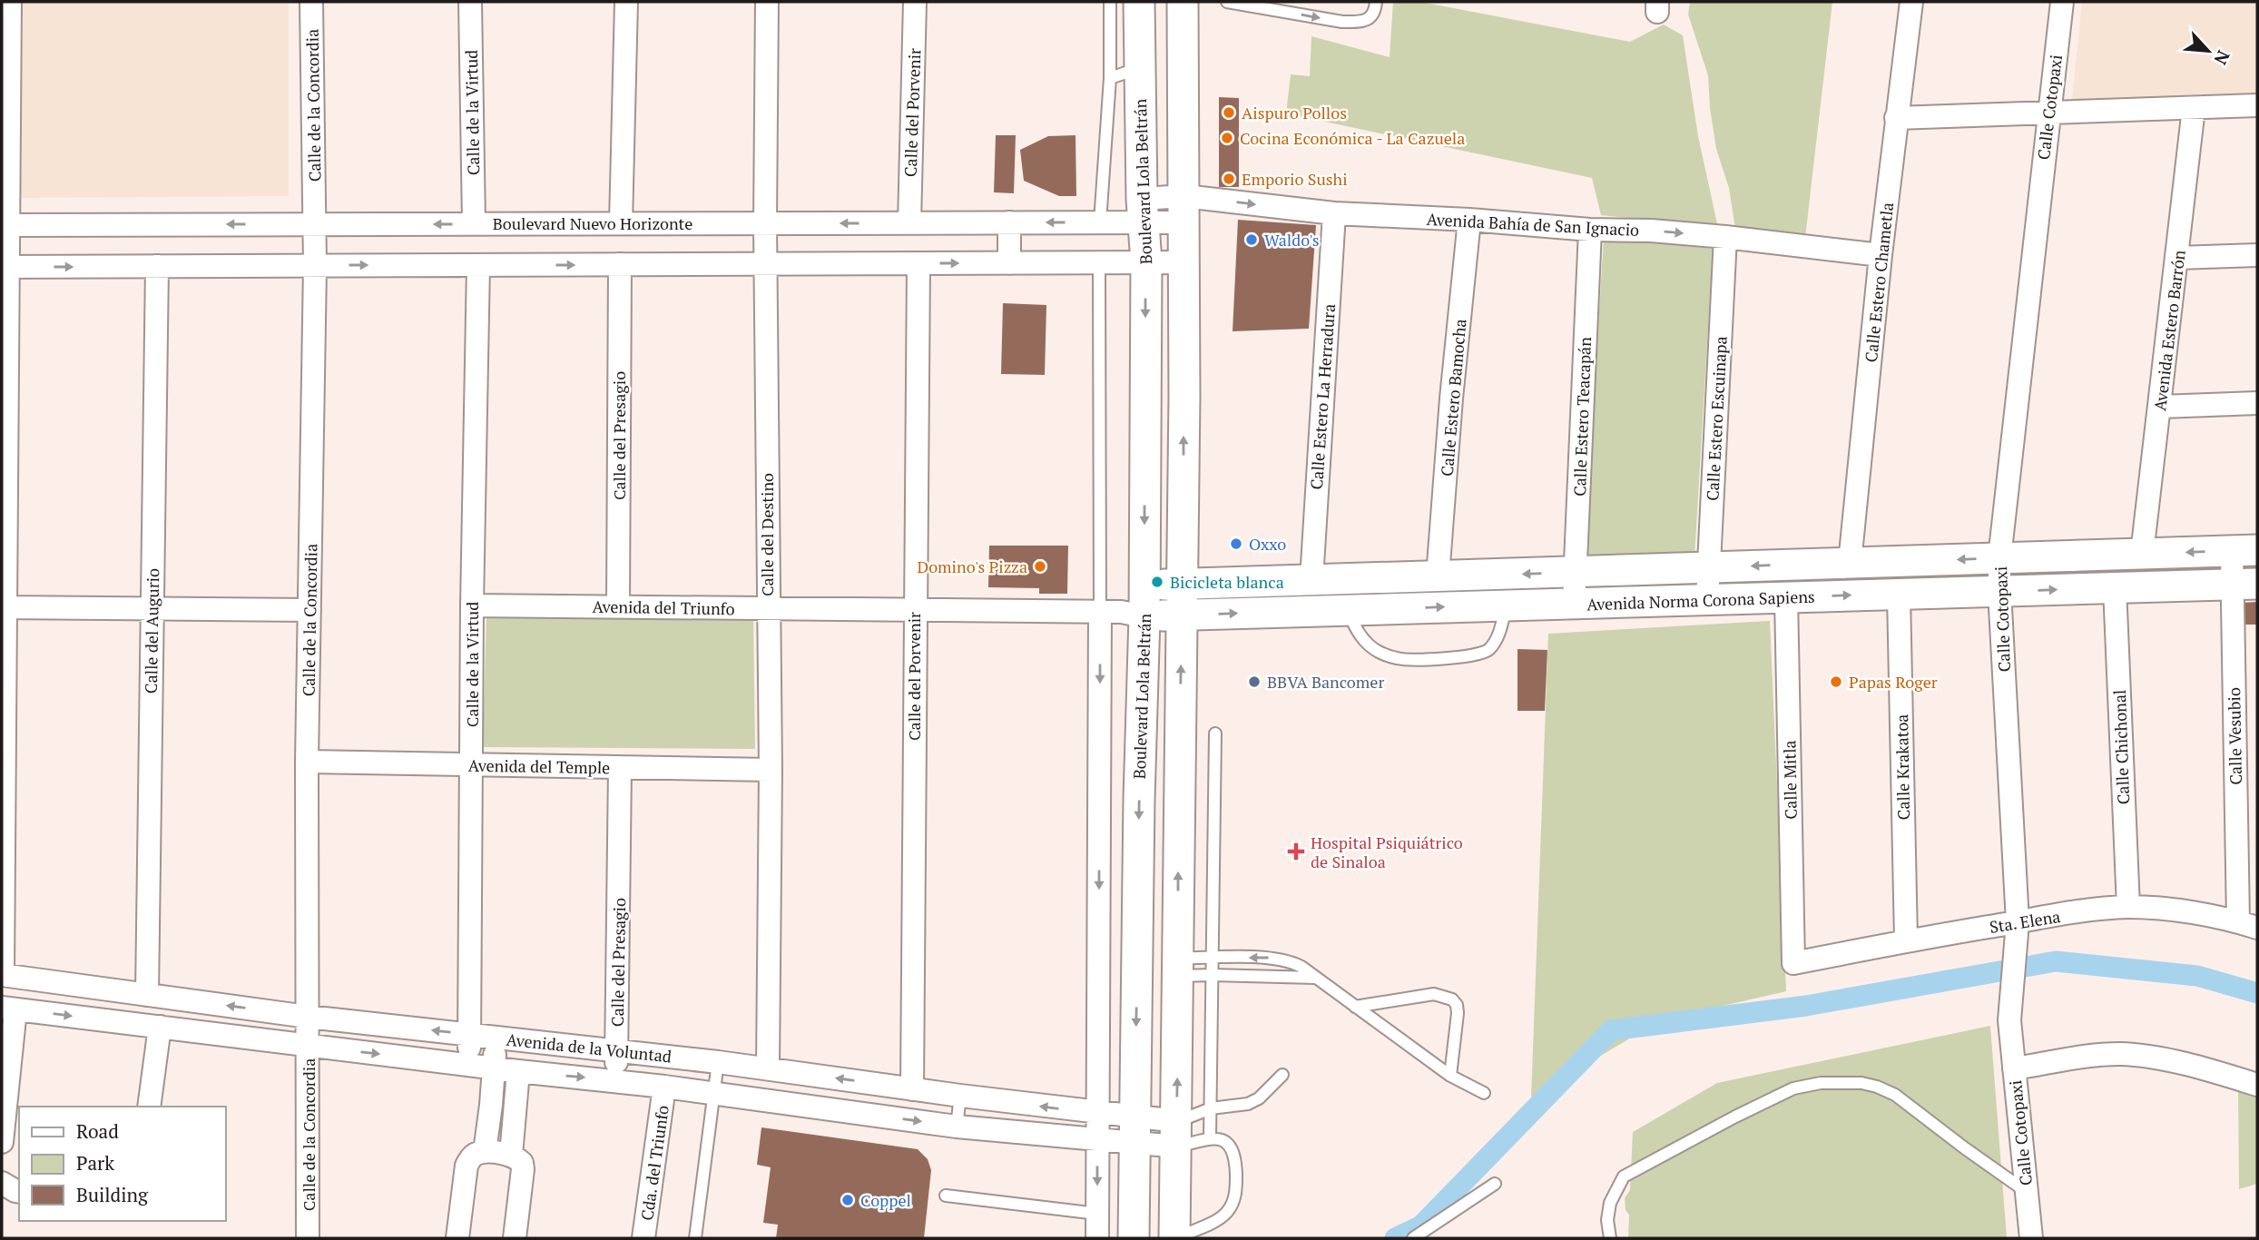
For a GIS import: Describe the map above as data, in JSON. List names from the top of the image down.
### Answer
{
  "streets": {
    "main road": ["Boulevard Lola Beltrán", "Avenida Norma Corona Sapiens"],
    "street": [
      "Calle de la Concordia",
      "Calle Cotopaxi",
      "Calle de la Virtud",
      "Calle del Porvenir",
      "Boulevard Nuevo Horizonte",
      "Avenida Bahía de San Ignacio",
      "Calle Estero Chametla",
      "Avenida Estero Barrón",
      "Calle Estero La Herradura",
      "Calle Estero Bamocha",
      "Calle Estero Teacapán",
      "Calle Estero Escuinapa",
      "Calle del Presagio",
      "Calle del Destino",
      "Avenida del Triunfo",
      "Calle del Augurio",
      "Calle Vesubio",
      "Calle Chichonal",
      "Avenida del Temple",
      "Calle Krakatoa",
      "Calle Mitla",
      "Sta. Elena",
      "Avenida de la Voluntad",
      "Cda. del Triunfo"
    ]
  },
  "crossings": [
    ["Calle de la Concordia", "Boulevard Nuevo Horizonte"],
    ["Calle de la Concordia", "Avenida del Temple"],
    ["Calle de la Concordia", "Avenida de la Voluntad"],
    ["Calle Cotopaxi", "Avenida Norma Corona Sapiens"],
    ["Calle Cotopaxi", "Sta. Elena"],
    ["Calle de la Virtud", "Boulevard Nuevo Horizonte"],
    ["Calle de la Virtud", "Avenida del Triunfo"],
    ["Calle de la Virtud", "Avenida del Temple"],
    ["Calle de la Virtud", "Avenida de la Voluntad"],
    ["Calle del Porvenir", "Boulevard Nuevo Horizonte"],
    ["Calle del Porvenir", "Avenida del Triunfo"],
    ["Calle del Porvenir", "Avenida de la Voluntad"],
    ["Boulevard Lola Beltrán", "Boulevard Nuevo Horizonte"],
    ["Boulevard Lola Beltrán", "Avenida Norma Corona Sapiens"],
    ["Boulevard Lola Beltrán", "Avenida del Triunfo"],
    ["Boulevard Lola Beltrán", "Avenida de la Voluntad"],
    ["Boulevard Nuevo Horizonte", "Avenida Bahía de San Ignacio"],
    ["Boulevard Nuevo Horizonte", "Calle del Destino"],
    ["Avenida Bahía de San Ignacio", "Calle Estero Chametla"],
    ["Avenida Bahía de San Ignacio", "Calle Estero La Herradura"],
    ["Avenida Bahía de San Ignacio", "Calle Estero Bamocha"],
    ["Avenida Bahía de San Ignacio", "Calle Estero Teacapán"],
    ["Avenida Bahía de San Ignacio", "Calle Estero Escuinapa"],
    ["Calle Estero Chametla", "Avenida Norma Corona Sapiens"],
    ["Avenida Estero Barrón", "Avenida Norma Corona Sapiens"],
    ["Calle Estero La Herradura", "Avenida Norma Corona Sapiens"],
    ["Calle Estero Bamocha", "Avenida Norma Corona Sapiens"],
    ["Calle Estero Teacapán", "Avenida Norma Corona Sapiens"],
    ["Calle Estero Escuinapa", "Avenida Norma Corona Sapiens"],
    ["Calle del Presagio", "Avenida del Triunfo"],
    ["Calle del Presagio", "Avenida del Temple"],
    ["Calle del Presagio", "Avenida de la Voluntad"],
    ["Calle del Destino", "Avenida del Triunfo"],
    ["Calle del Destino", "Avenida del Temple"],
    ["Calle del Destino", "Avenida de la Voluntad"],
    ["Avenida Norma Corona Sapiens", "Avenida del Triunfo"],
    ["Avenida Norma Corona Sapiens", "Calle Vesubio"],
    ["Avenida Norma Corona Sapiens", "Calle Chichonal"],
    ["Avenida Norma Corona Sapiens", "Calle Krakatoa"],
    ["Avenida Norma Corona Sapiens", "Calle Mitla"],
    ["Calle del Augurio", "Avenida de la Voluntad"],
    ["Calle Vesubio", "Sta. Elena"],
    ["Calle Chichonal", "Sta. Elena"],
    ["Calle Krakatoa", "Sta. Elena"],
    ["Calle Mitla", "Sta. Elena"],
    ["Avenida de la Voluntad", "Cda. del Triunfo"]
  ],
  "one_way": ["Avenida Bahía de San Ignacio"],
  "places": {
    "other": [
      "Aispuro Pollos",
      "Cocina Económica - La Cazuela",
      "Emporio Sushi",
      "Waldo's",
      "Oxxo",
      "Domino's Pizza",
      "Bicicleta blanca",
      "BBVA Bancomer",
      "Papas Roger",
      "Coppel"
    ],
    "health": ["Hospital Psiquiátrico de Sinaloa"]
  },
  "legend": ["Road", "Park", "Building"],
  "north": "bottom right"
}
